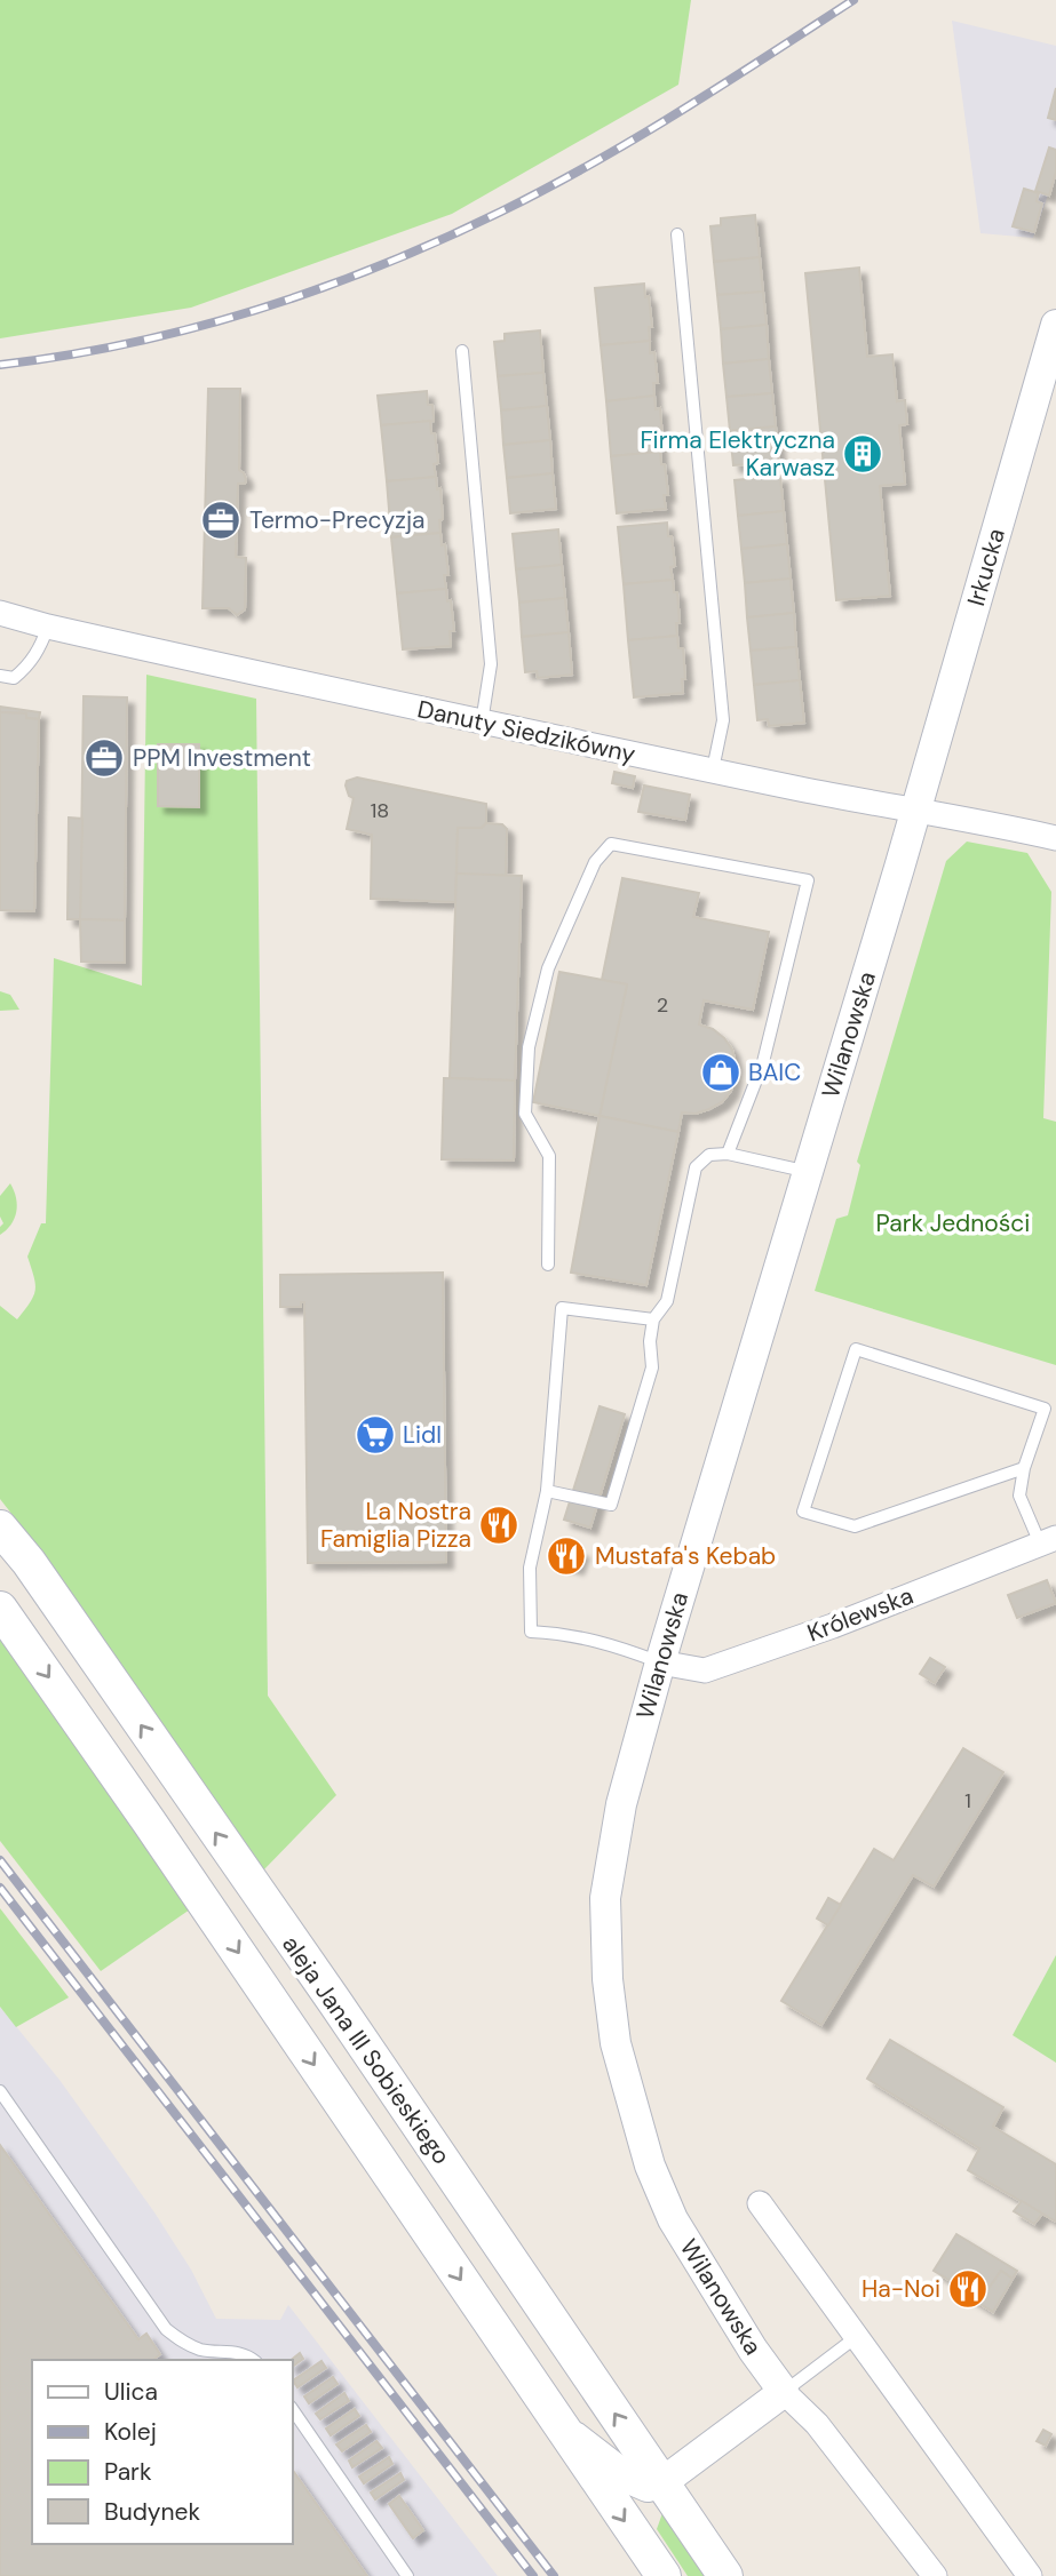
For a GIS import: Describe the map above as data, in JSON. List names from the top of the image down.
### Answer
{
  "streets": {
    "main road": ["aleja Jana III Sobieskiego"],
    "street": [
      "Irkucka",
      "Danuty Siedzikówny",
      "Wilanowska",
      "Królewska"
    ]
  },
  "crossings": [
    ["Irkucka", "Danuty Siedzikówny"],
    ["Irkucka", "Wilanowska"],
    ["Danuty Siedzikówny", "Wilanowska"],
    ["Wilanowska", "Królewska"]
  ],
  "parks": ["Park Jedności"],
  "places": {
    "building": ["Firma Elektryczna Karwasz"],
    "office": ["Termo-Precyzja", "PPM Investment"],
    "shop": ["BAIC"],
    "supermarket": ["Lidl"],
    "restaurant": ["La Nostra Famiglia Pizza", "Mustafa's Kebab", "Ha-Noi"]
  },
  "house_numbers": ["18", "2", "1"],
  "legend": [
    "Ulica",
    "Kolej",
    "Park",
    "Budynek"
  ]
}
